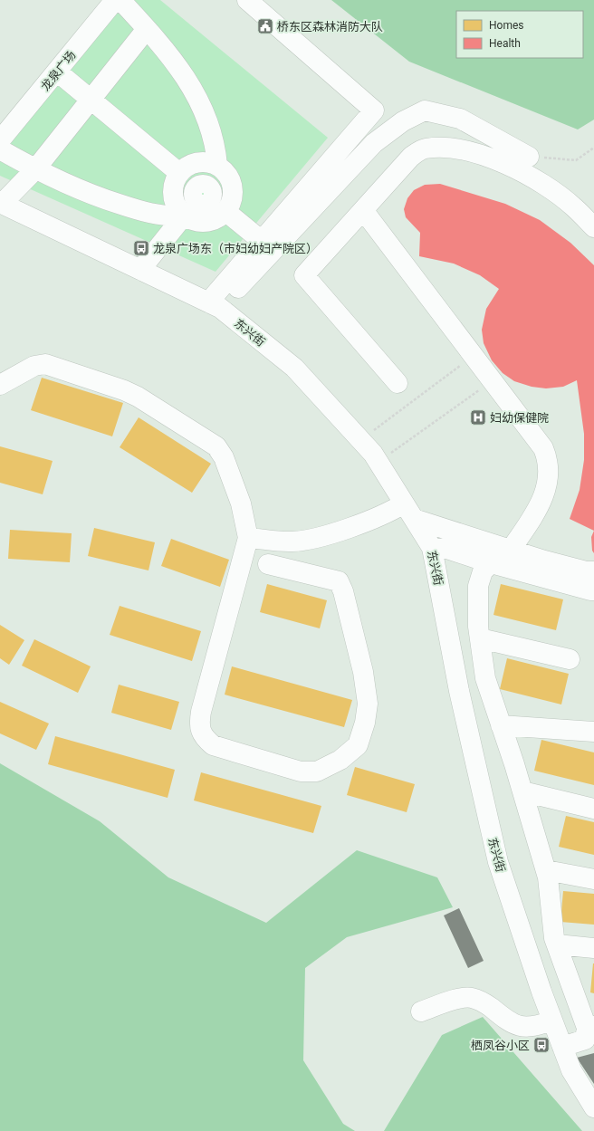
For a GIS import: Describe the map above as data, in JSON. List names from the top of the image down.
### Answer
{
  "streets": {
    "street": ["龙泉广场", "东兴街"]
  },
  "places": {
    "public building": ["桥东区森林消防大队"],
    "bus stop": ["龙泉广场东（市妇幼妇产院区）", "栖凤谷小区"],
    "hospital": ["妇幼保健院"]
  },
  "legend": ["Homes", "Health"]
}
